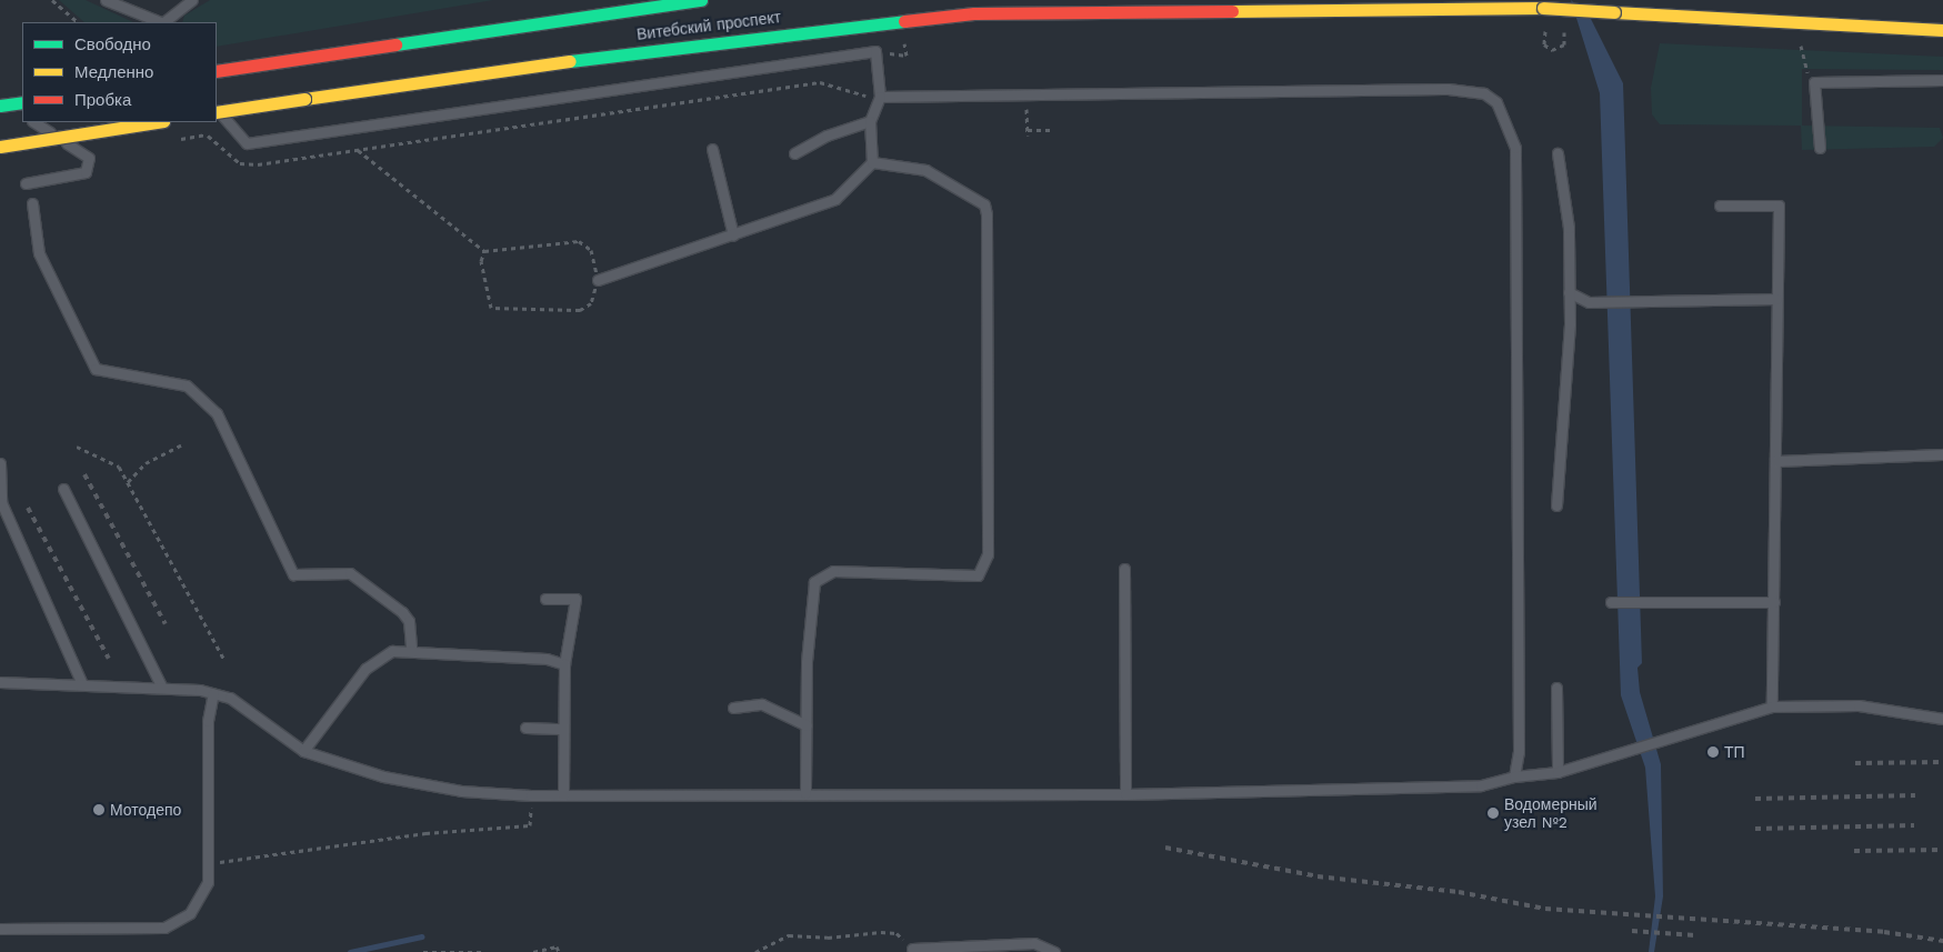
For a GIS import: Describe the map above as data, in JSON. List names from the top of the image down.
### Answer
{
  "streets": {
    "main road": ["Витебский проспект"]
  },
  "places": ["ТП", "Мотодепо", "Водомерный узел №2"],
  "legend": ["Свободно", "Медленно", "Пробка"]
}
